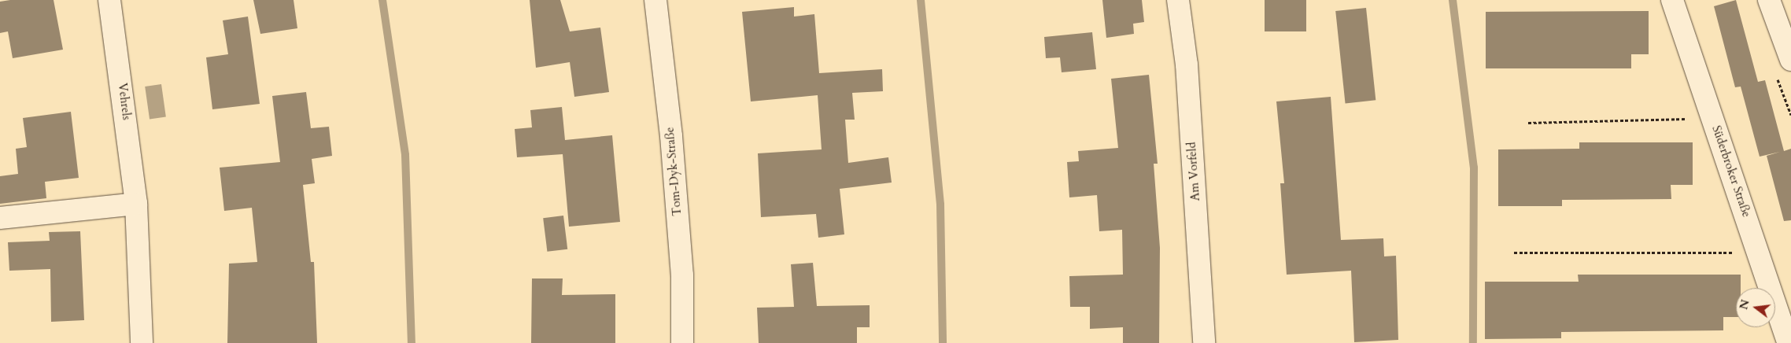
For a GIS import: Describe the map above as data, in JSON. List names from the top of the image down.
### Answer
{
  "streets": {
    "street": [
      "Vehrels",
      "Tom-Dyk-Straße",
      "Am Vorfeld",
      "Süderbroker Straße"
    ]
  },
  "north": "left"
}
